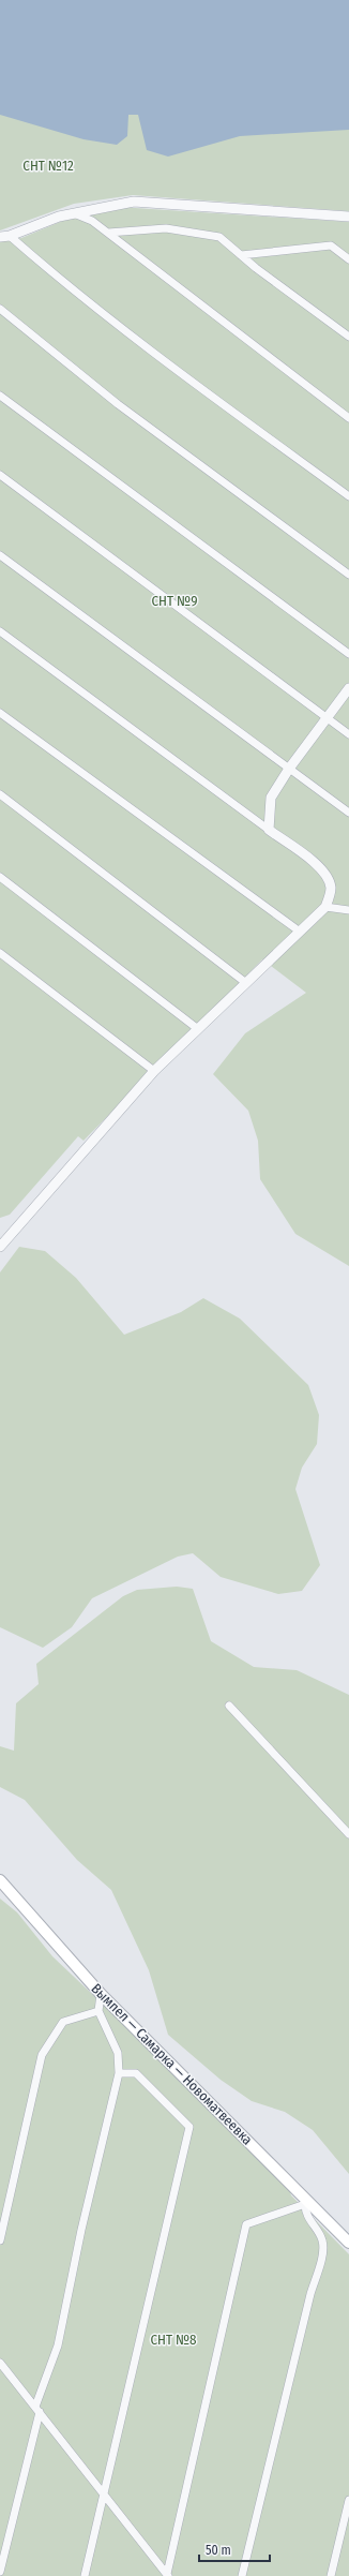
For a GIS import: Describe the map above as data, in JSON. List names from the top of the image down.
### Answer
{
  "streets": {
    "main road": ["Вымпел — Самарка — Новоматвеевка"]
  },
  "parks": ["СНТ №12", "СНТ №9", "СНТ №8"],
  "scale_bar": "50 m"
}
